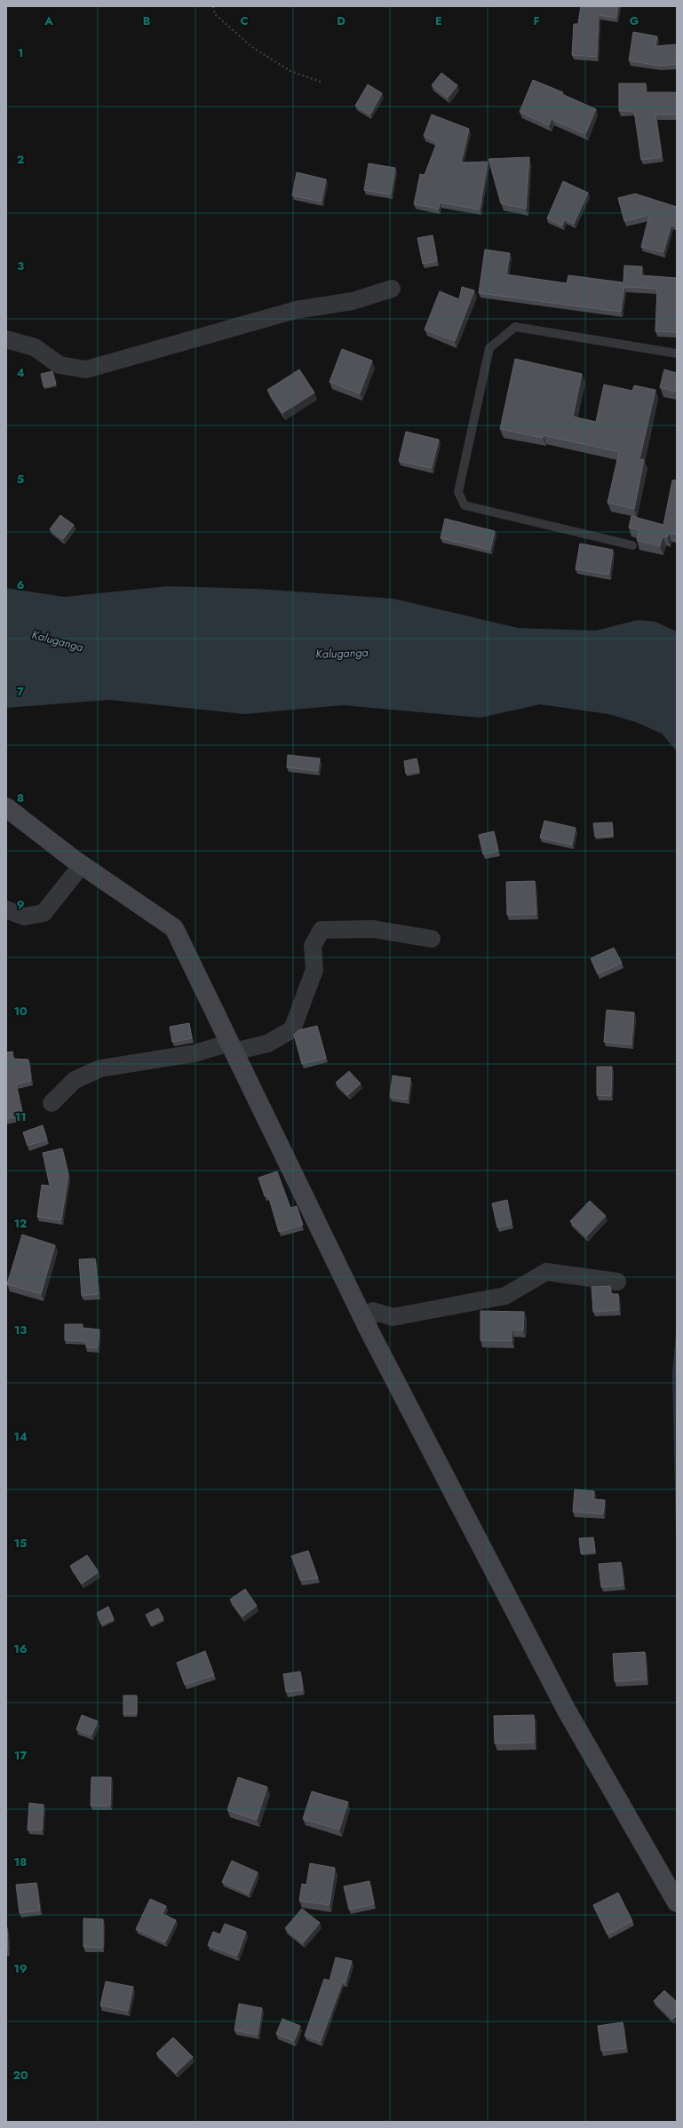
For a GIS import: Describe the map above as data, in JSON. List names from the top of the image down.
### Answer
{
  "water": ["Kaluganga"],
  "grid": {
    "columns": [
      "A",
      "B",
      "C",
      "D",
      "E",
      "F",
      "G"
    ],
    "rows": [
      "1",
      "2",
      "3",
      "4",
      "5",
      "6",
      "7",
      "8",
      "9",
      "10",
      "11",
      "12",
      "13",
      "14",
      "15",
      "16",
      "17",
      "18",
      "19",
      "20"
    ]
  }
}
